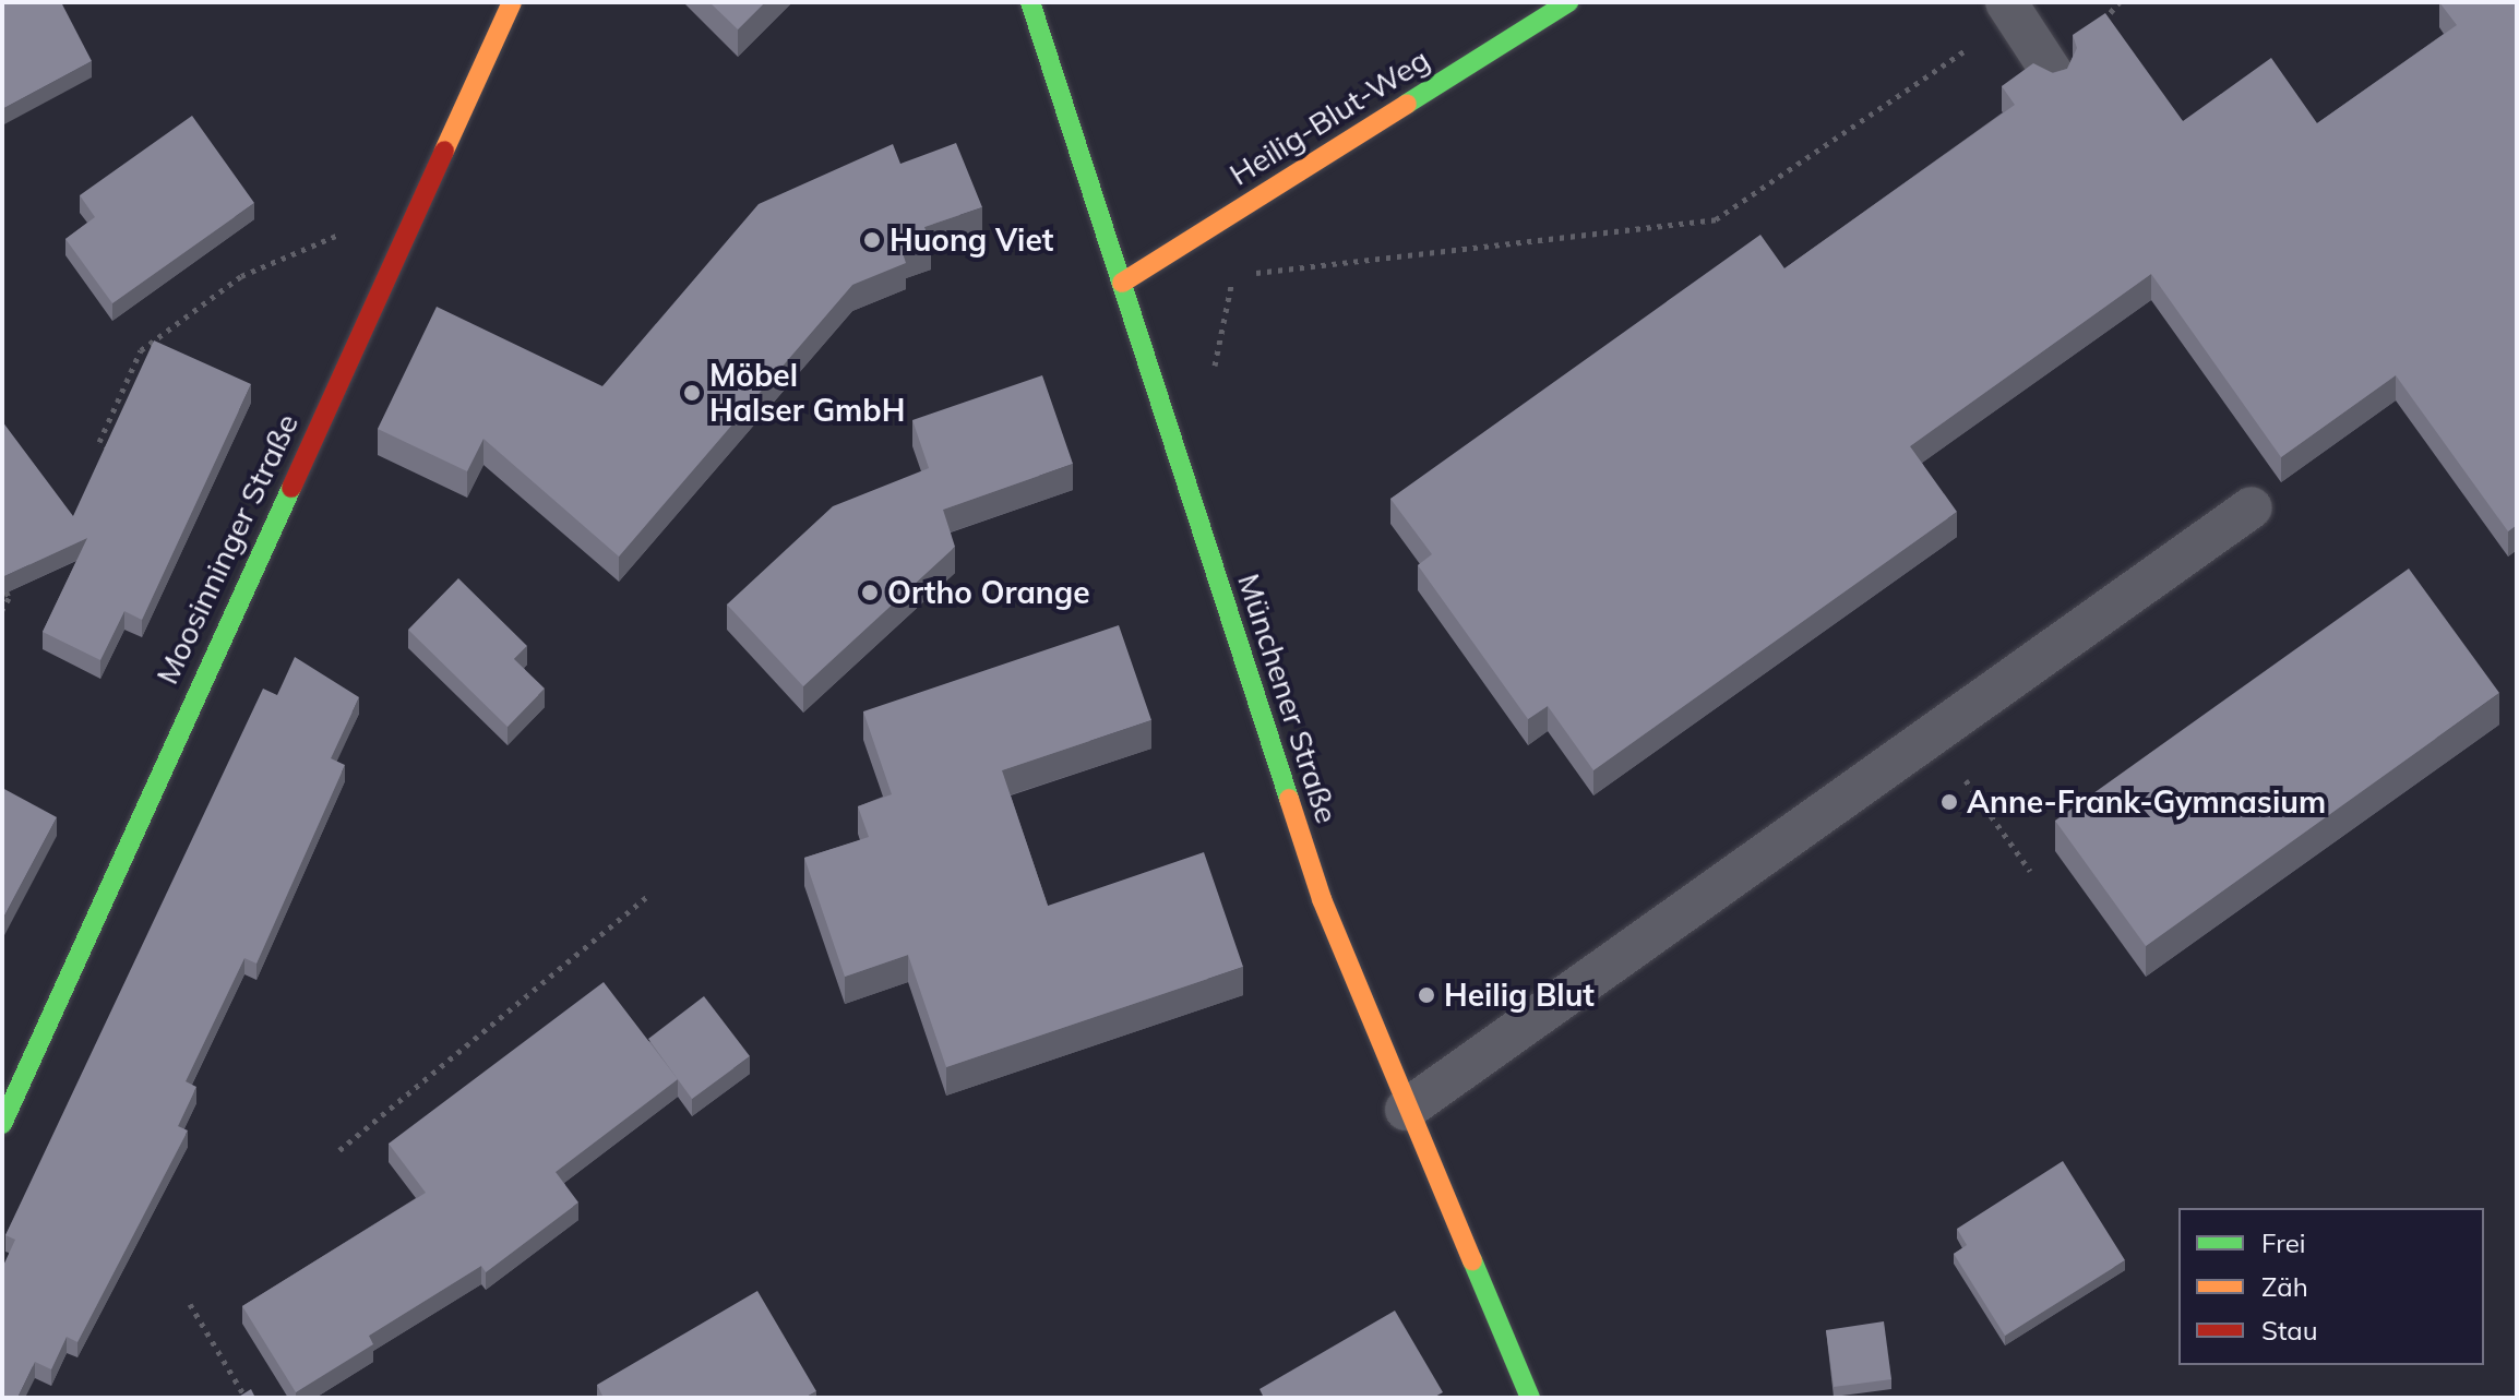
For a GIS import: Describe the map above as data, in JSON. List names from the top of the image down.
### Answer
{
  "streets": {
    "street": ["Heilig-Blut-Weg", "Moosinninger Straße", "Münchener Straße"]
  },
  "crossings": [
    ["Heilig-Blut-Weg", "Münchener Straße"]
  ],
  "places": [
    "Huong Viet",
    "Möbel Halser GmbH",
    "Ortho Orange",
    "Anne-Frank-Gymnasium",
    "Heilig Blut"
  ],
  "legend": ["Frei", "Zäh", "Stau"]
}
